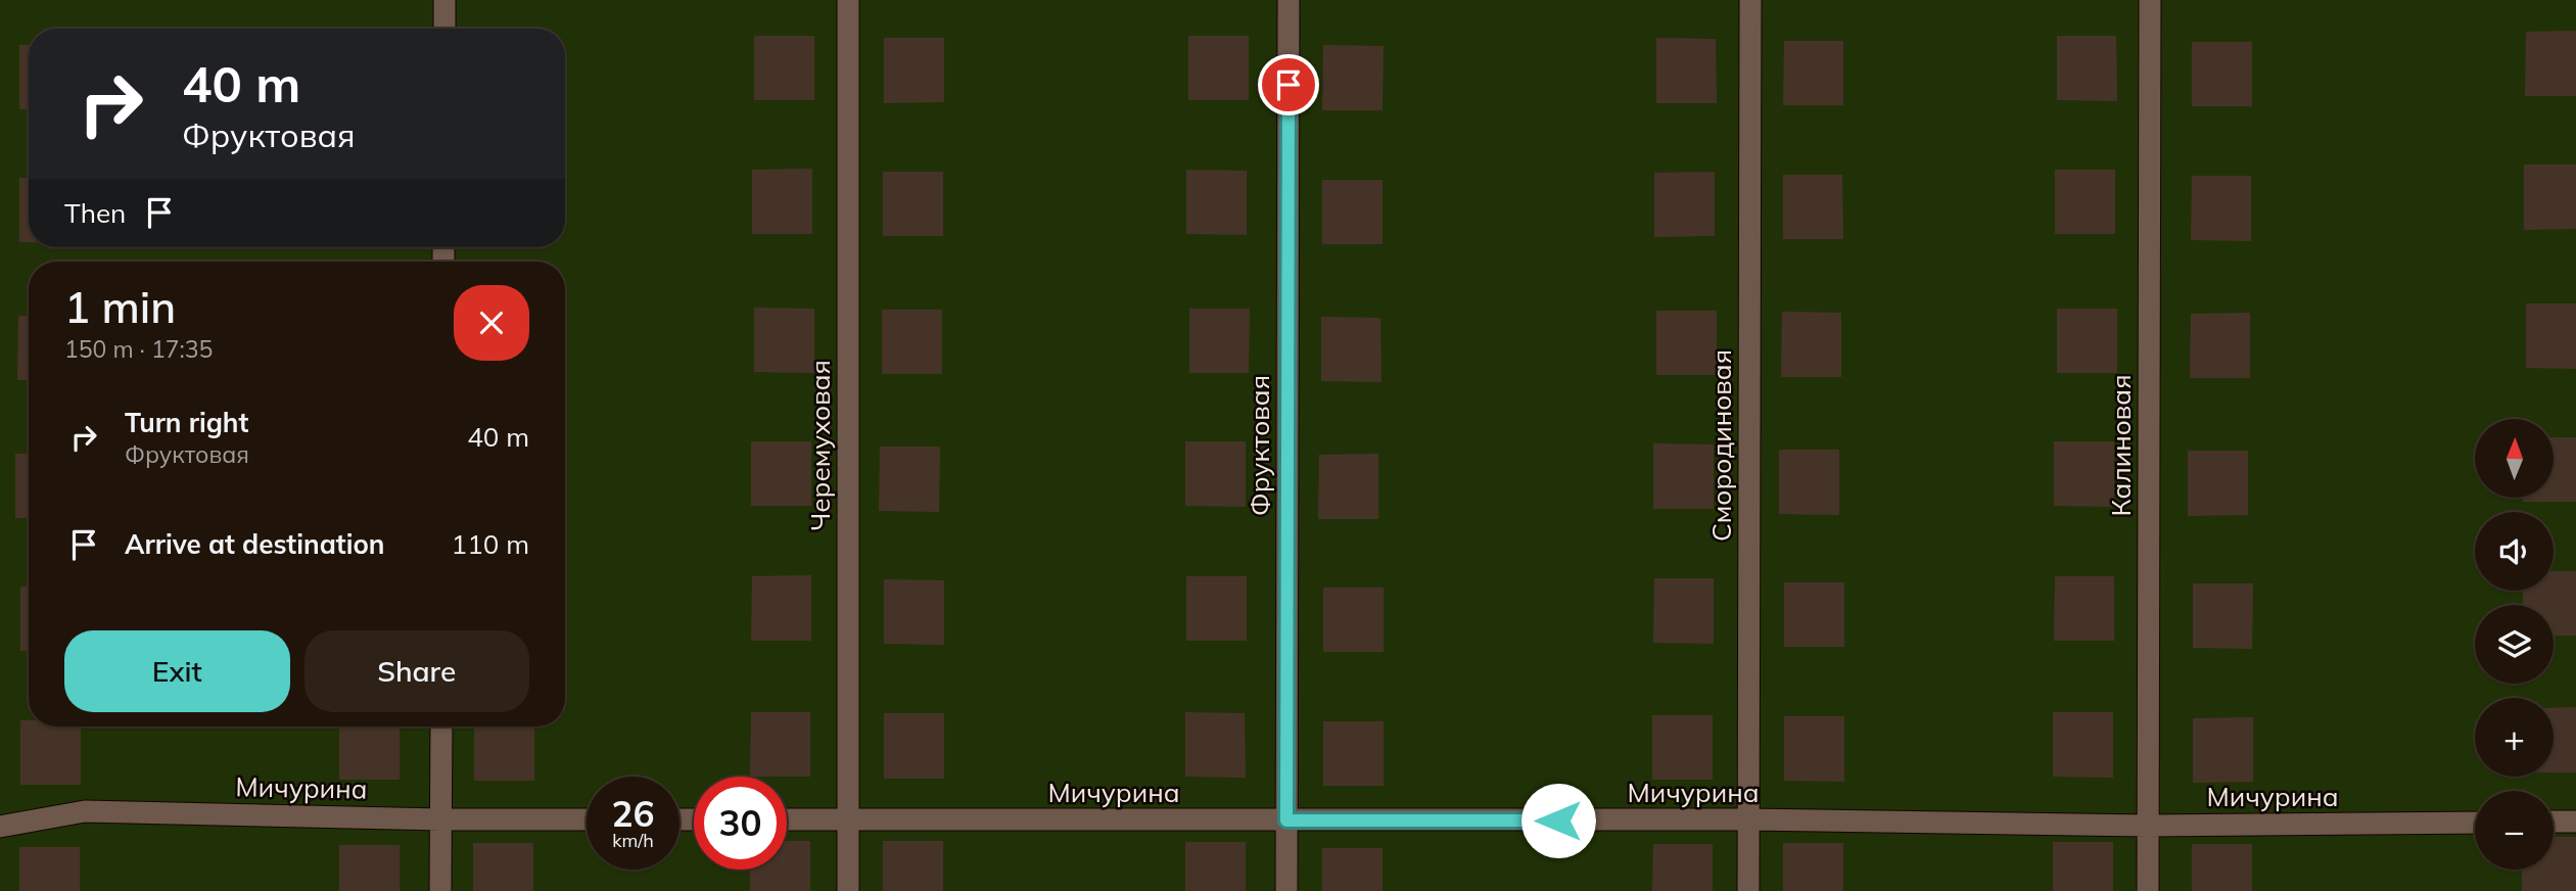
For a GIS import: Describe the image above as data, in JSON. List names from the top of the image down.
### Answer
{
  "streets": {
    "street": [
      "Черемуховая",
      "Фруктовая",
      "Смородиновая",
      "Калиновая",
      "Мичурина"
    ]
  },
  "crossings": [
    ["Черемуховая", "Мичурина"],
    ["Фруктовая", "Мичурина"],
    ["Смородиновая", "Мичурина"],
    ["Калиновая", "Мичурина"]
  ],
  "north": "top",
  "page": {
    "turn": ["40 m", "Фруктовая"],
    "then": "Then",
    "heading": ["1 min", "150 m · 17:35"],
    "list": [
      {
        "name": "Turn right",
        "note": "Фруктовая",
        "value": "40 m"
      },
      {
        "name": "Arrive at destination",
        "value": "110 m"
      }
    ],
    "map_buttons": ["+", "−"],
    "buttons": ["Exit", "Share"],
    "speed": "26 km/h",
    "limit": "30"
  }
}
